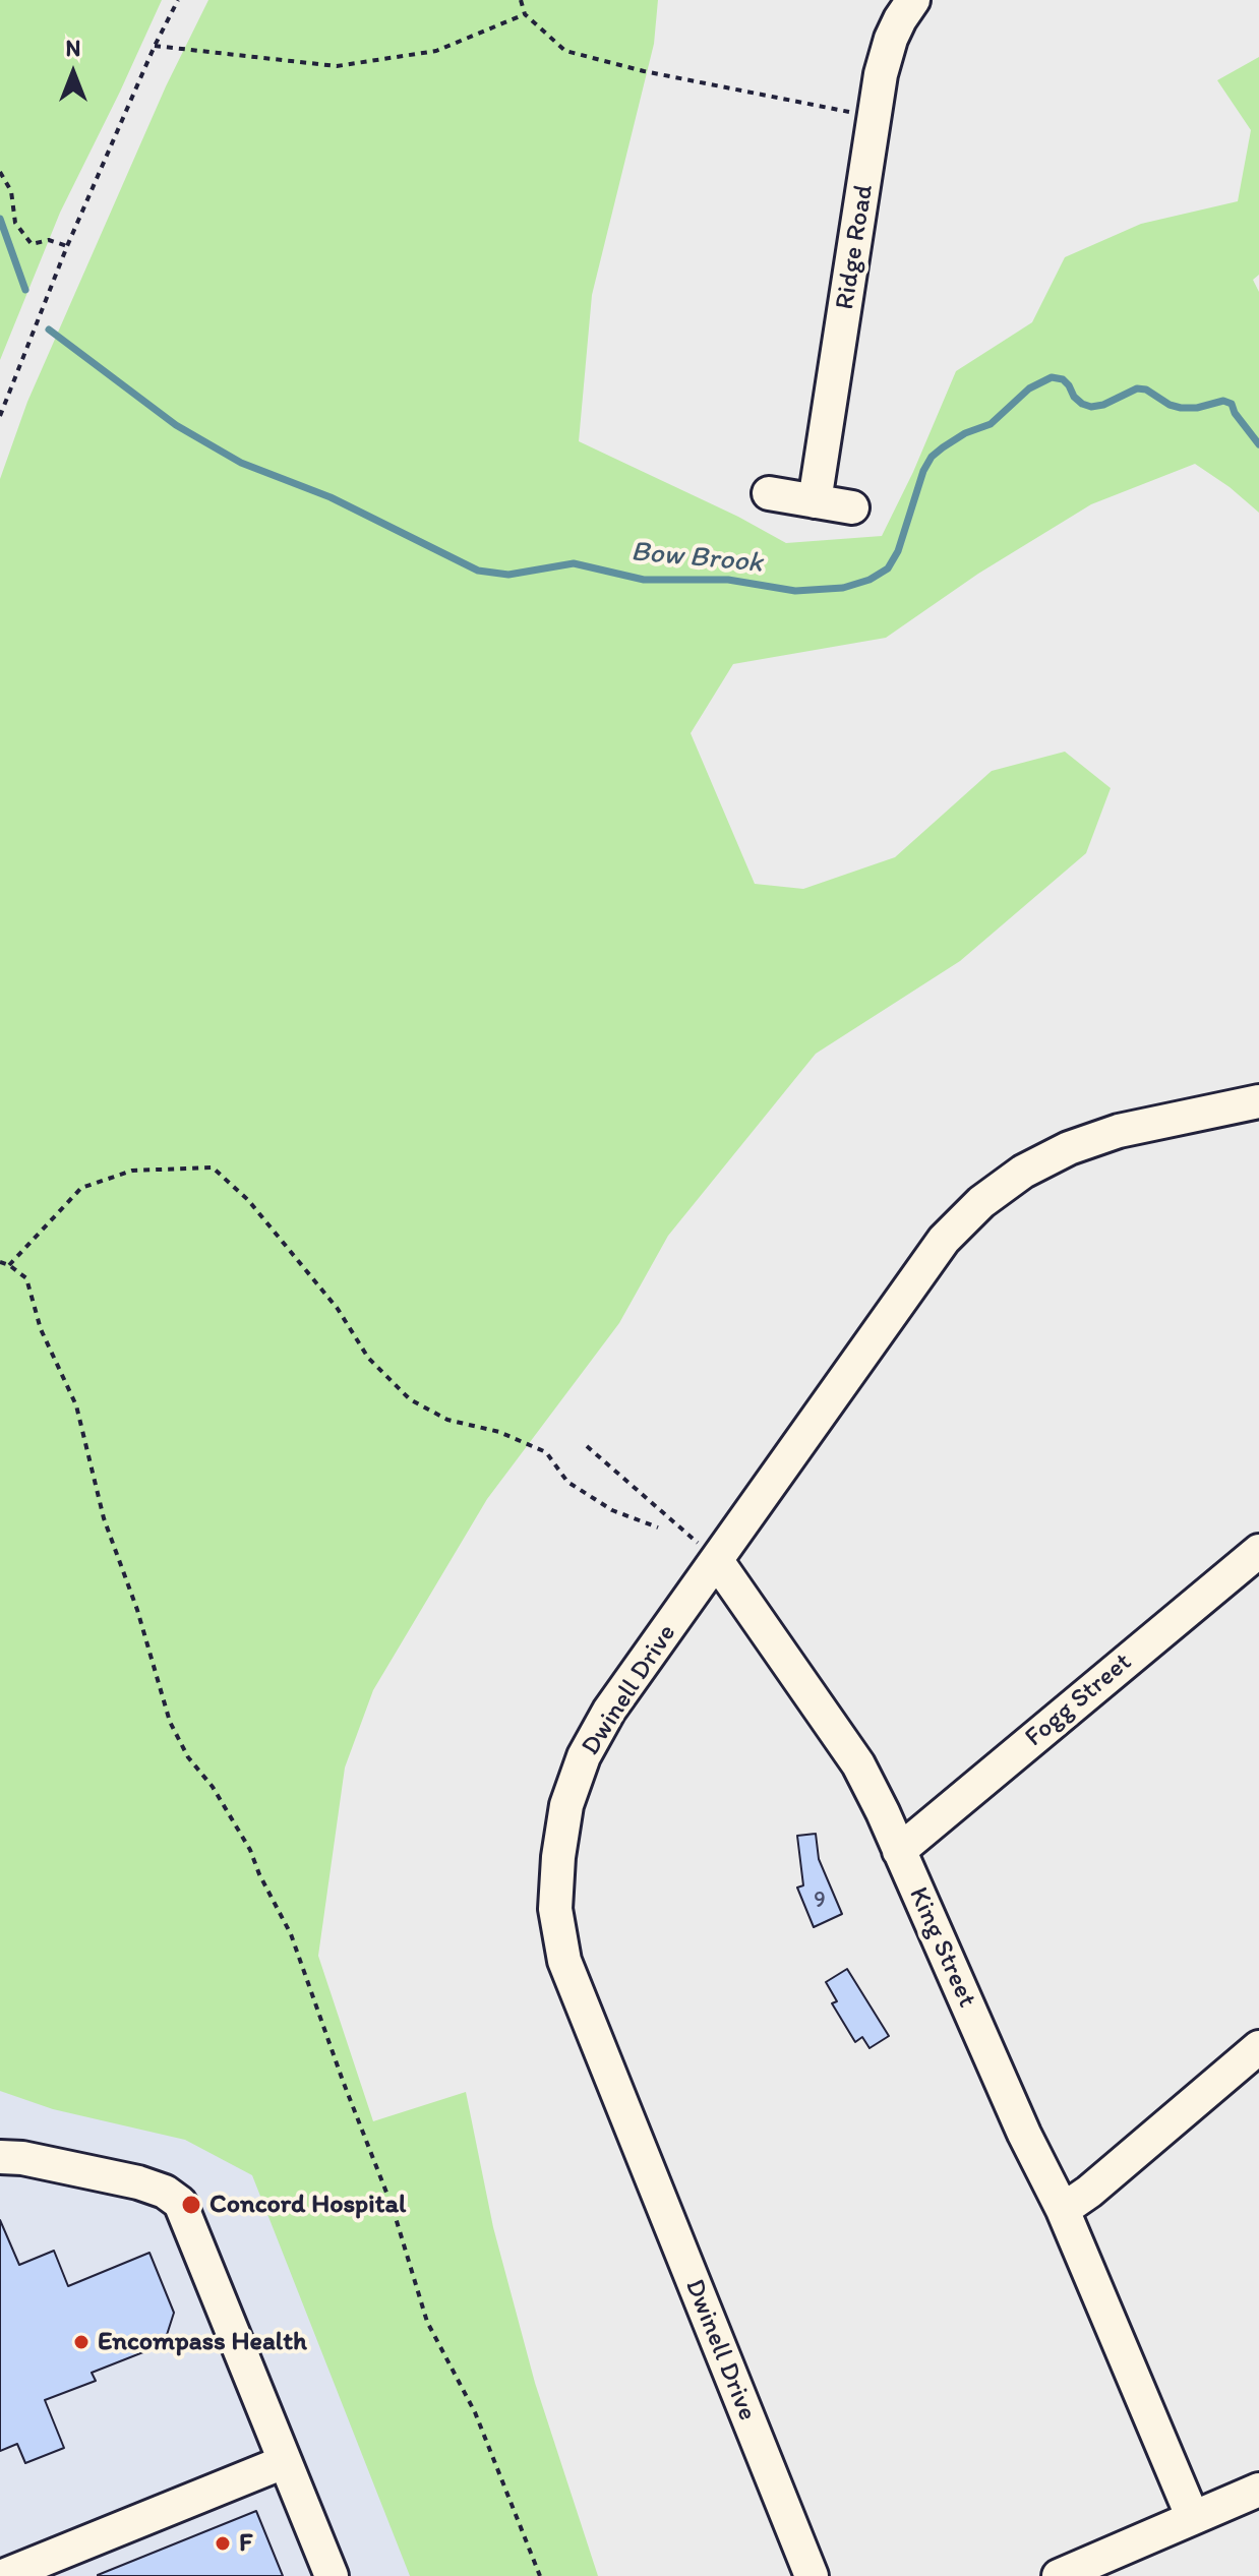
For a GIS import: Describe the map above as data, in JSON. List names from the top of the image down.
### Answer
{
  "streets": {
    "street": [
      "Ridge Road",
      "Dwinell Drive",
      "Fogg Street",
      "King Street"
    ]
  },
  "crossings": [
    ["Dwinell Drive", "King Street"],
    ["Fogg Street", "King Street"]
  ],
  "water": ["Bow Brook"],
  "places": ["Concord Hospital", "Encompass Health", "F"],
  "house_numbers": ["9"],
  "north": "top"
}
